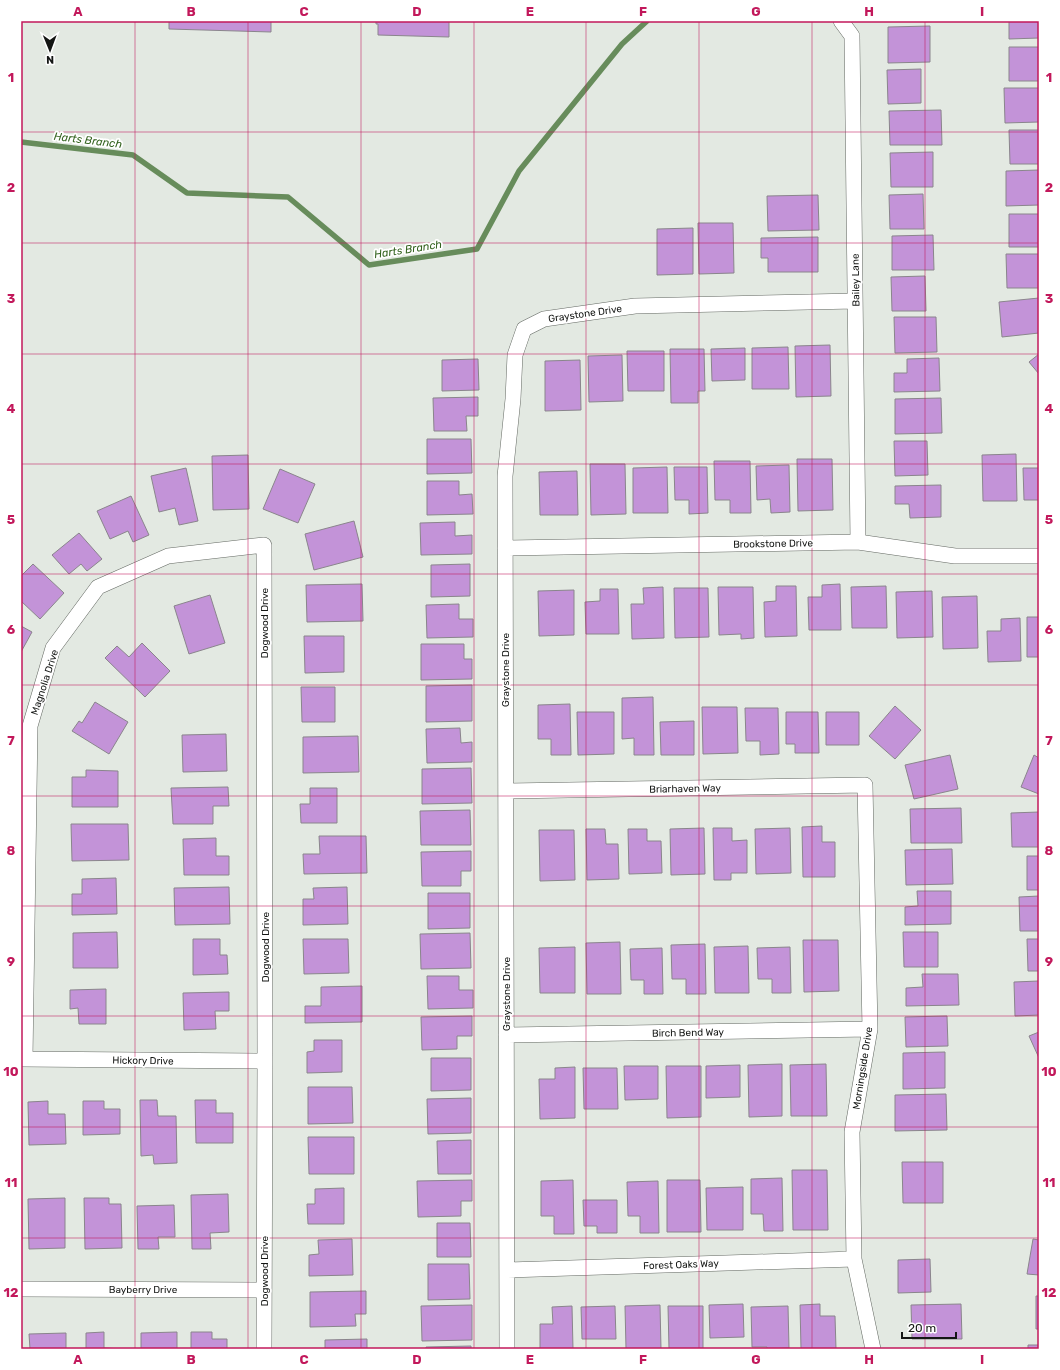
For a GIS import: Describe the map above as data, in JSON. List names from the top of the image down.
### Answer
{
  "streets": {
    "street": [
      "Bailey Lane",
      "Graystone Drive",
      "Brookstone Drive",
      "Dogwood Drive",
      "Magnolia Drive",
      "Briarhaven Way",
      "Birch Bend Way",
      "Hickory Drive",
      "Morningside Drive",
      "Forest Oaks Way",
      "Bayberry Drive"
    ]
  },
  "crossings": [
    ["Bailey Lane", "Graystone Drive"],
    ["Bailey Lane", "Brookstone Drive"],
    ["Graystone Drive", "Brookstone Drive"],
    ["Graystone Drive", "Briarhaven Way"],
    ["Graystone Drive", "Birch Bend Way"],
    ["Graystone Drive", "Forest Oaks Way"],
    ["Dogwood Drive", "Magnolia Drive"],
    ["Dogwood Drive", "Hickory Drive"],
    ["Dogwood Drive", "Bayberry Drive"],
    ["Magnolia Drive", "Hickory Drive"],
    ["Briarhaven Way", "Morningside Drive"],
    ["Birch Bend Way", "Morningside Drive"],
    ["Morningside Drive", "Forest Oaks Way"]
  ],
  "water": ["Harts Branch"],
  "scale_bar": "20 m",
  "north": "bottom",
  "grid": {
    "columns": [
      "A",
      "B",
      "C",
      "D",
      "E",
      "F",
      "G",
      "H",
      "I"
    ],
    "rows": [
      "1",
      "2",
      "3",
      "4",
      "5",
      "6",
      "7",
      "8",
      "9",
      "10",
      "11",
      "12"
    ]
  }
}
